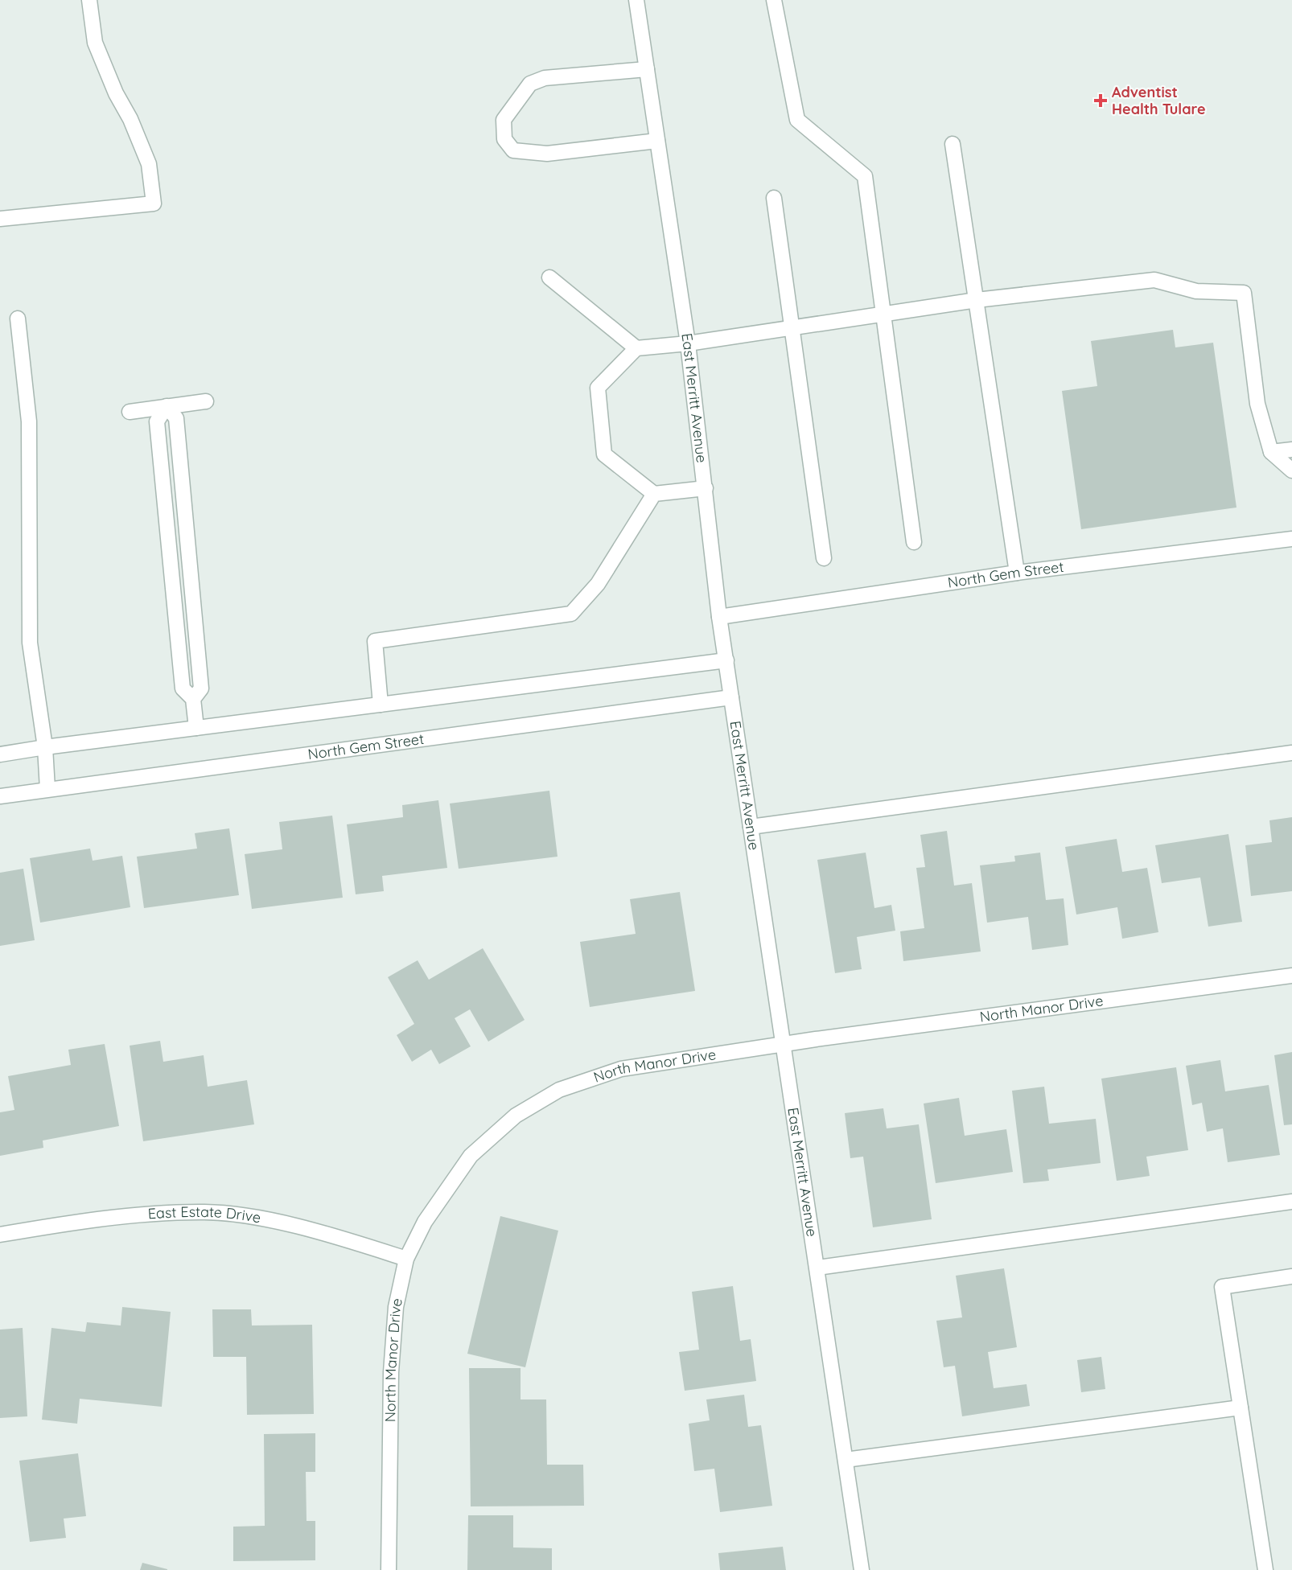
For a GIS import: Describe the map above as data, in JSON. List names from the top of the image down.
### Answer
{
  "streets": {
    "street": [
      "East Merritt Avenue",
      "North Gem Street",
      "North Manor Drive",
      "East Estate Drive"
    ]
  },
  "crossings": [
    ["East Merritt Avenue", "North Gem Street"],
    ["East Merritt Avenue", "North Manor Drive"],
    ["North Manor Drive", "East Estate Drive"]
  ],
  "places": {
    "health": ["Adventist Health Tulare"]
  }
}
